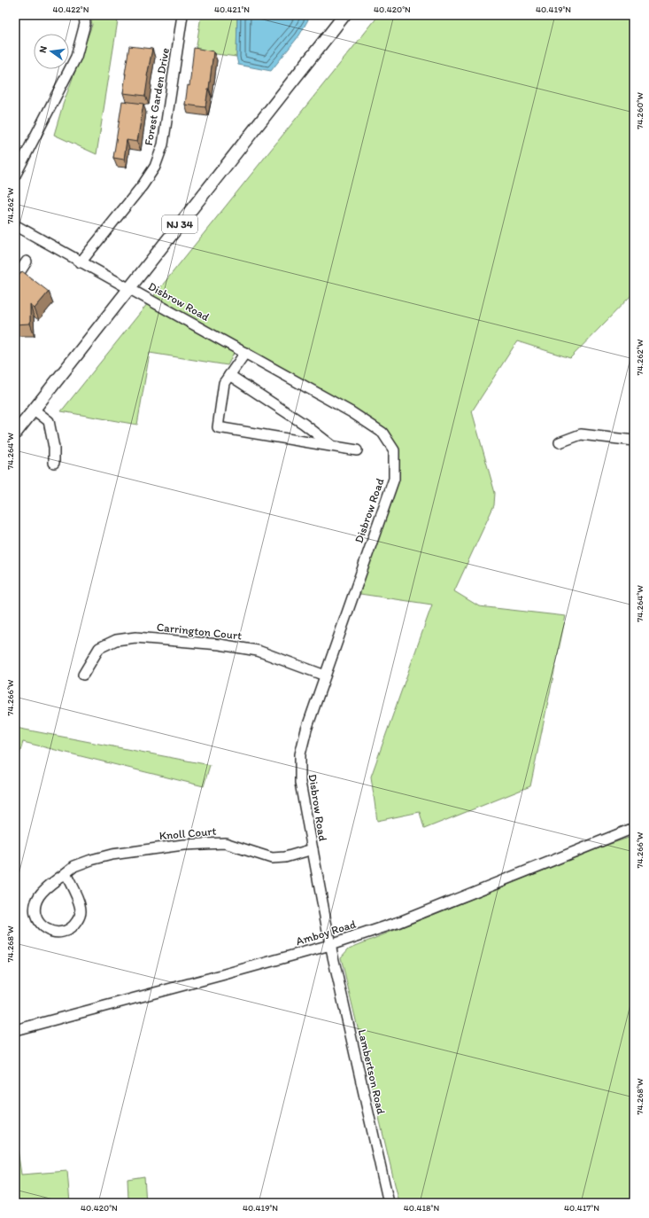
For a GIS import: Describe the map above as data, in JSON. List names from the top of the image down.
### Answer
{
  "streets": {
    "main road": ["NJ 34"],
    "street": [
      "Forest Garden Drive",
      "Disbrow Road",
      "Carrington Court",
      "Knoll Court",
      "Amboy Road",
      "Lambertson Road"
    ]
  },
  "crossings": [
    ["Forest Garden Drive", "Disbrow Road"],
    ["NJ 34", "Disbrow Road"],
    ["Disbrow Road", "Carrington Court"],
    ["Disbrow Road", "Knoll Court"],
    ["Disbrow Road", "Amboy Road"],
    ["Disbrow Road", "Lambertson Road"],
    ["Amboy Road", "Lambertson Road"]
  ],
  "north": "left",
  "coordinates": [
    "40.422°N",
    "40.421°N",
    "40.420°N",
    "40.419°N",
    "74.260°W",
    "74.262°W",
    "74.264°W",
    "74.266°W",
    "74.268°W",
    "40.418°N",
    "40.417°N"
  ]
}
